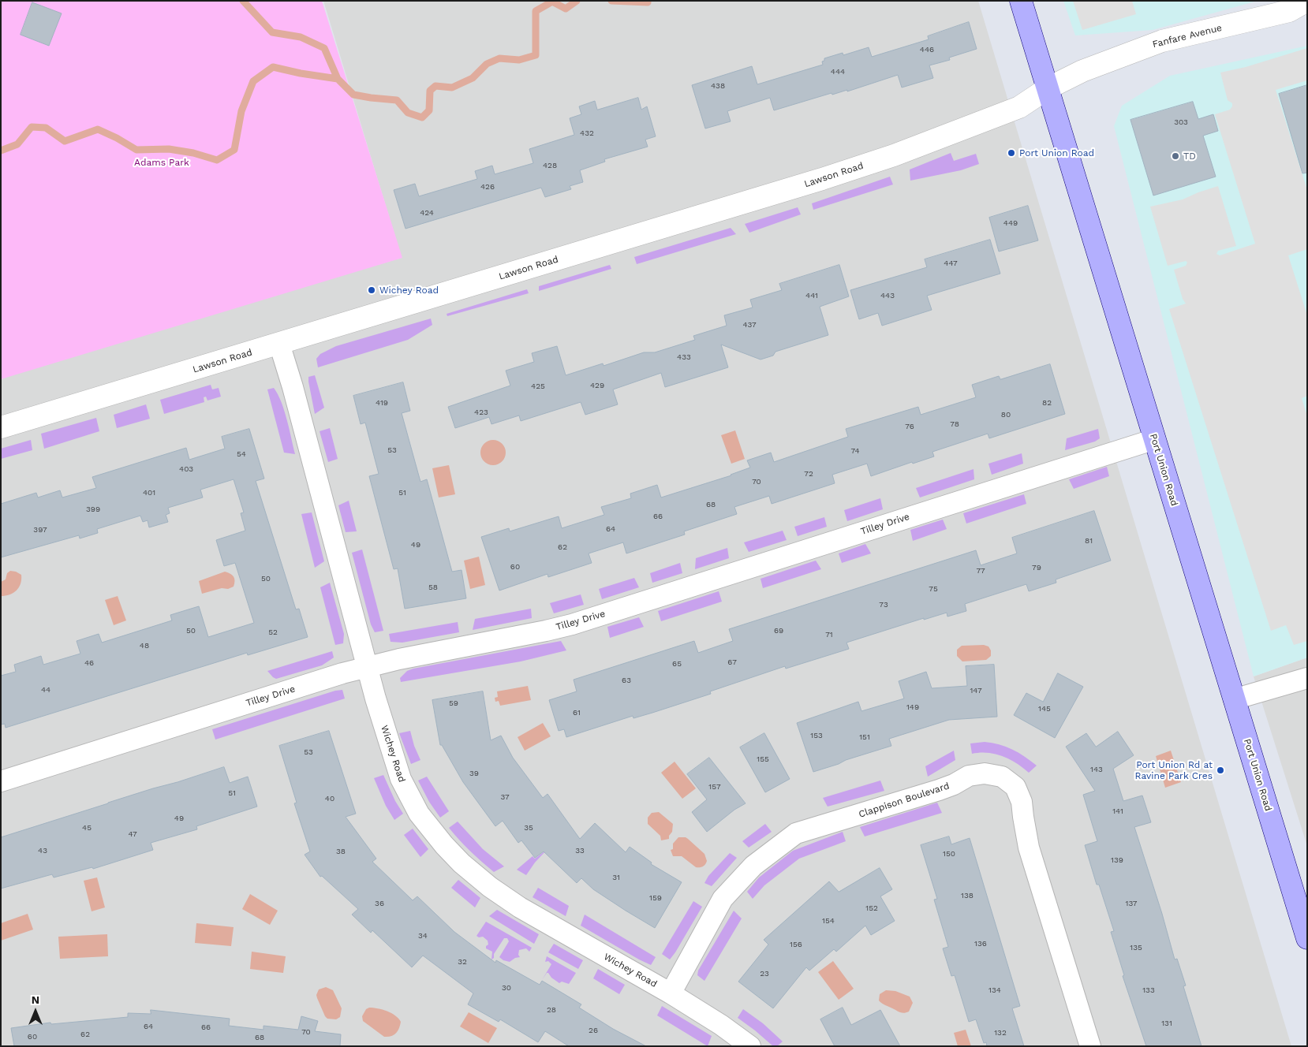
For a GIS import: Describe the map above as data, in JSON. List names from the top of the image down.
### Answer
{
  "streets": {
    "main road": ["Port Union Road"],
    "street": [
      "Fanfare Avenue",
      "Lawson Road",
      "Tilley Drive",
      "Wichey Road",
      "Clappison Boulevard"
    ]
  },
  "crossings": [
    ["Fanfare Avenue", "Lawson Road"],
    ["Fanfare Avenue", "Port Union Road"],
    ["Lawson Road", "Port Union Road"],
    ["Lawson Road", "Wichey Road"],
    ["Port Union Road", "Tilley Drive"],
    ["Tilley Drive", "Wichey Road"],
    ["Wichey Road", "Clappison Boulevard"]
  ],
  "parks": ["Adams Park"],
  "places": [
    "Port Union Road",
    "TD",
    "Wichey Road",
    "Port Union Rd at Ravine Park Cres"
  ],
  "house_numbers": [
    "446",
    "444",
    "438",
    "303",
    "432",
    "428",
    "426",
    "424",
    "449",
    "447",
    "441",
    "443",
    "437",
    "433",
    "429",
    "425",
    "419",
    "82",
    "423",
    "80",
    "78",
    "76",
    "53",
    "74",
    "54",
    "403",
    "72",
    "70",
    "401",
    "51",
    "68",
    "399",
    "66",
    "64",
    "397",
    "81",
    "49",
    "62",
    "60",
    "79",
    "77",
    "50",
    "58",
    "75",
    "73",
    "50",
    "69",
    "52",
    "71",
    "48",
    "67",
    "46",
    "65",
    "63",
    "44",
    "147",
    "59",
    "149",
    "145",
    "61",
    "153",
    "151",
    "53",
    "155",
    "143",
    "39",
    "157",
    "51",
    "37",
    "40",
    "141",
    "49",
    "45",
    "35",
    "47",
    "43",
    "33",
    "38",
    "150",
    "139",
    "31",
    "138",
    "159",
    "36",
    "137",
    "152",
    "154",
    "34",
    "136",
    "156",
    "135",
    "32",
    "23",
    "30",
    "134",
    "133",
    "28",
    "131",
    "64",
    "66",
    "26",
    "70",
    "132",
    "62",
    "60",
    "68"
  ],
  "north": "top"
}
